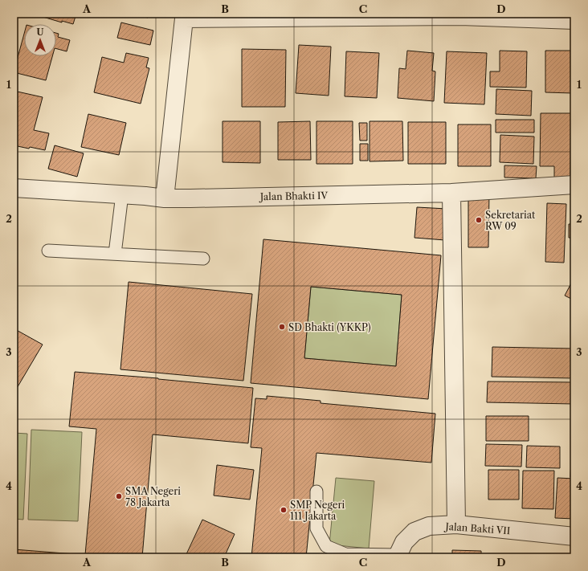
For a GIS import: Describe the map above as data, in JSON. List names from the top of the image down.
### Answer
{
  "streets": {
    "street": ["Jalan Bhakti IV", "Jalan Bakti VII"]
  },
  "places": [
    "Sekretariat RW 09",
    "SD Bhakti (YKKP)",
    "SMA Negeri 78 Jakarta",
    "SMP Negeri 111 Jakarta"
  ],
  "north": "top",
  "grid": {
    "columns": [
      "A",
      "B",
      "C",
      "D"
    ],
    "rows": [
      "1",
      "2",
      "3",
      "4"
    ]
  }
}
